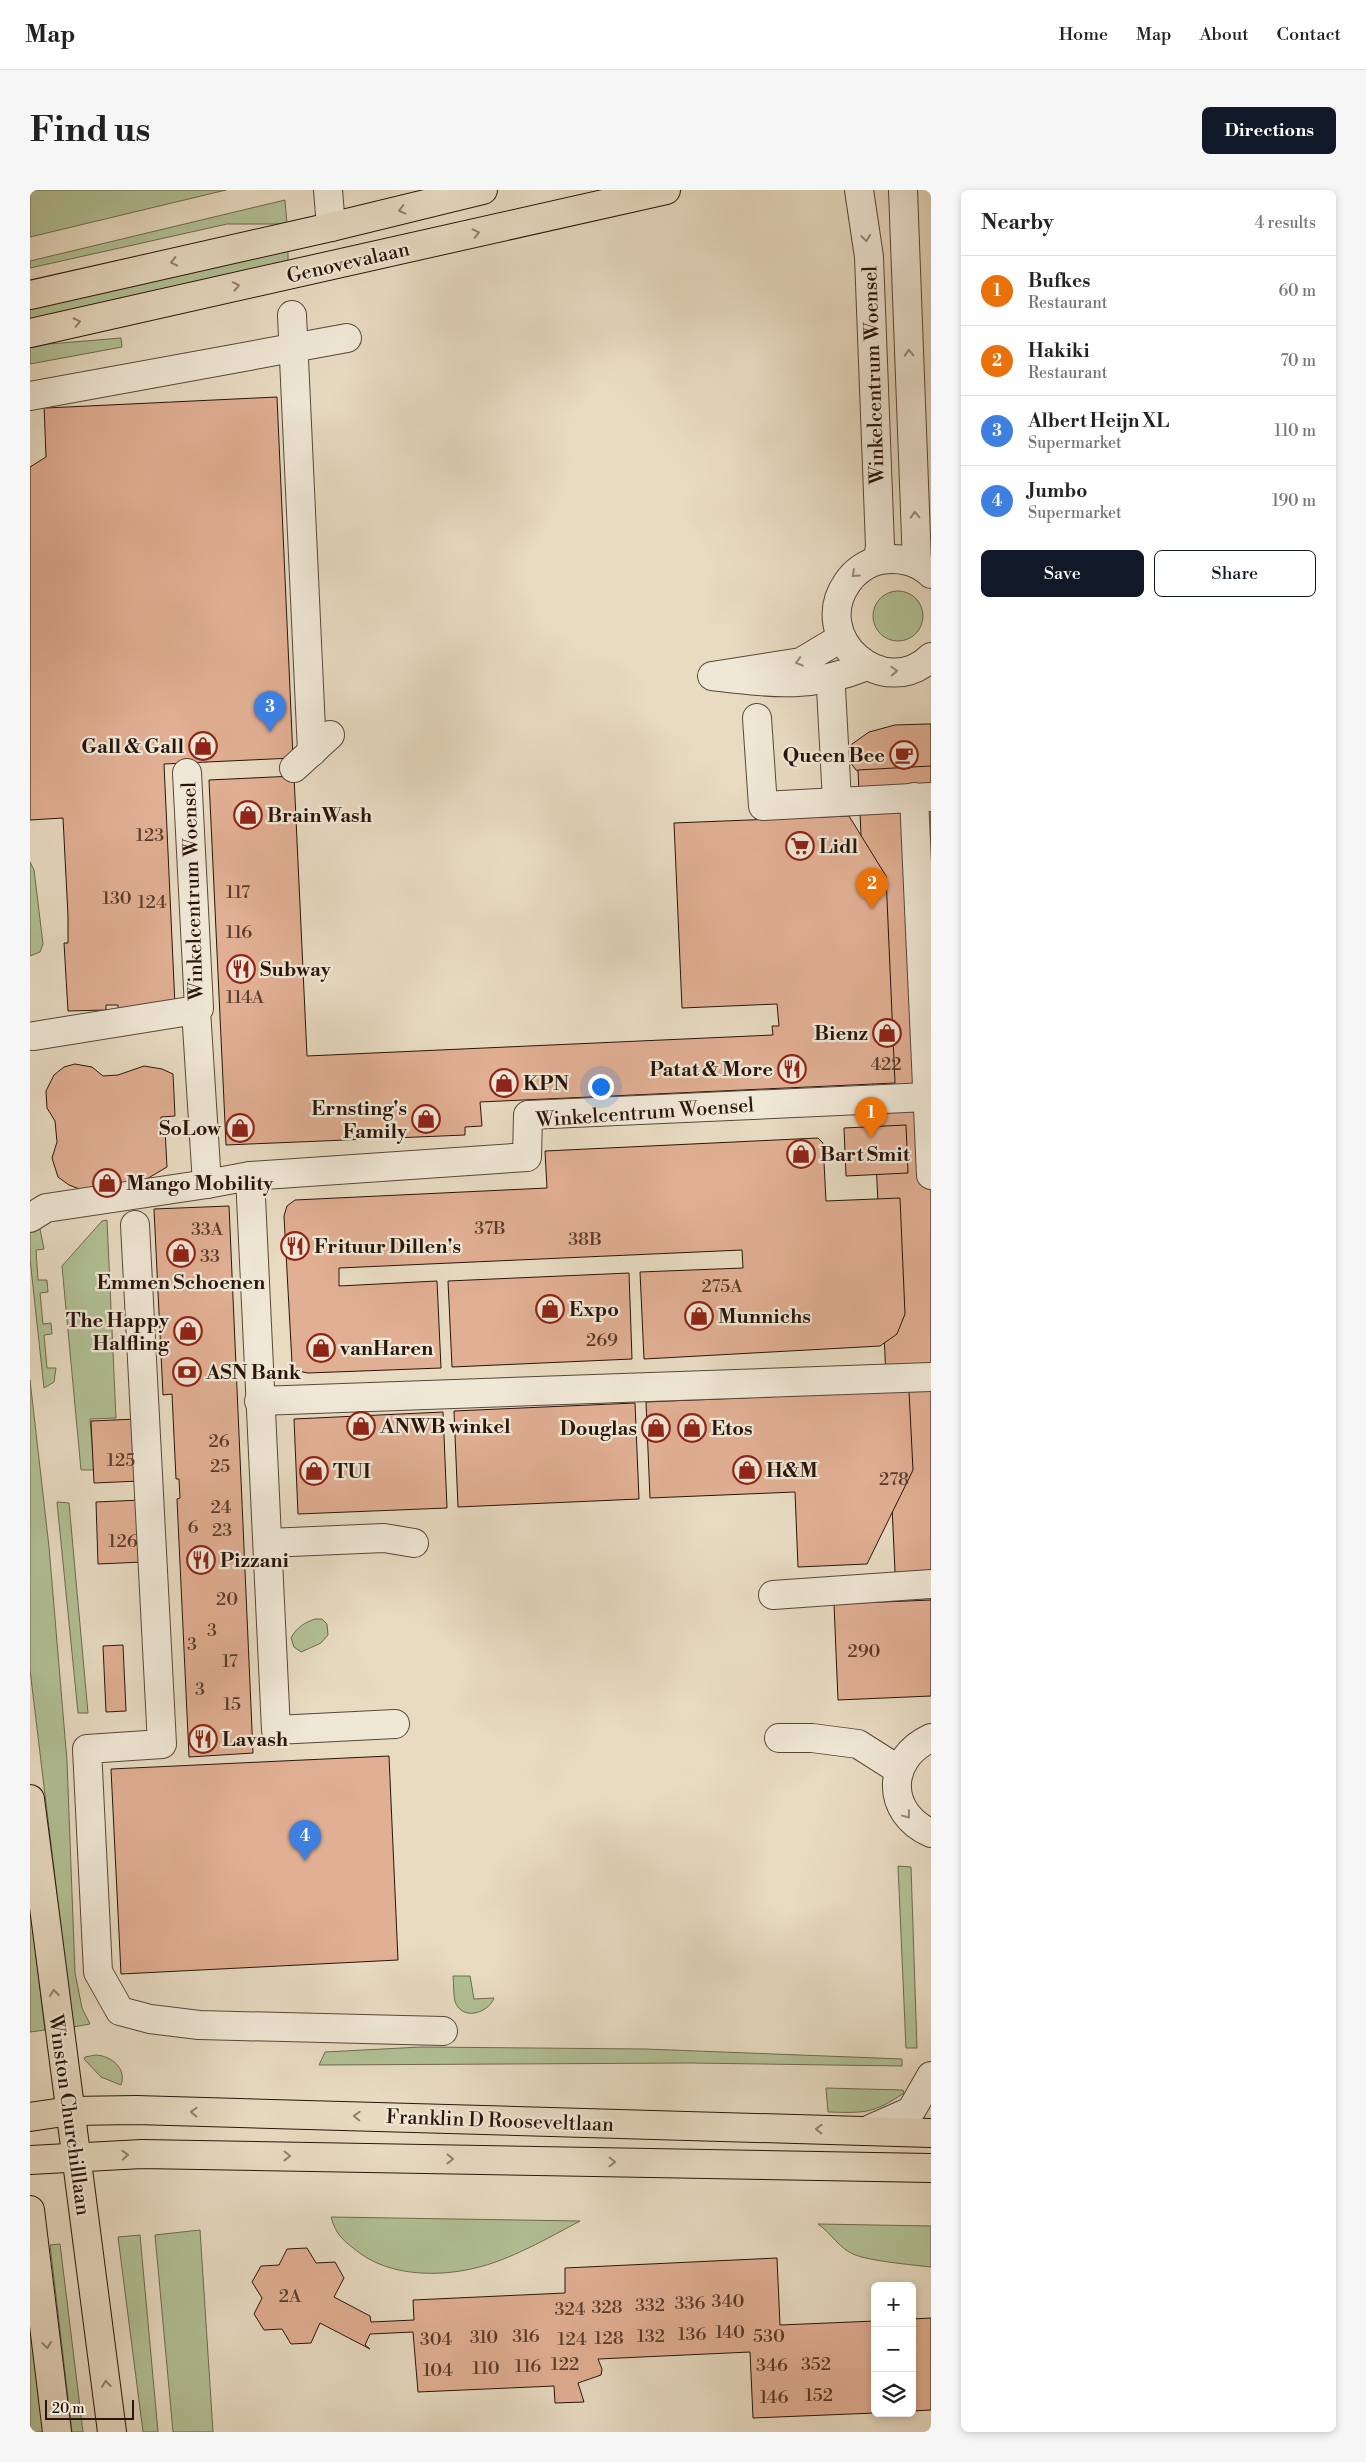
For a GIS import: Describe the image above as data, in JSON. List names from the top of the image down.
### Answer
{
  "streets": {
    "main road": ["Genovevalaan", "Winston Churchilllaan", "Franklin D Rooseveltlaan"],
    "street": ["Winkelcentrum Woensel"]
  },
  "crossings": [
    ["Winston Churchilllaan", "Franklin D Rooseveltlaan"]
  ],
  "places": {
    "shop": [
      "Gall & Gall",
      "BrainWash",
      "Bienz",
      "KPN",
      "Ernsting's Family",
      "SoLow",
      "Bart Smit",
      "Mango Mobility",
      "Emmen Schoenen",
      "Expo",
      "Munnichs",
      "The Happy Halfling",
      "vanHaren",
      "ANWB winkel",
      "Douglas",
      "Etos",
      "H&M",
      "TUI"
    ],
    "cafe": ["Queen Bee"],
    "supermarket": ["Lidl"],
    "restaurant": [
      "Subway",
      "Patat & More",
      "Frituur Dillen's",
      "Pizzani",
      "Lavash"
    ],
    "bank": ["ASN Bank"]
  },
  "house_numbers": [
    "123",
    "117",
    "130",
    "124",
    "116",
    "114A",
    "422",
    "37B",
    "33A",
    "38B",
    "33",
    "275A",
    "269",
    "26",
    "125",
    "25",
    "278",
    "24",
    "6",
    "23",
    "126",
    "20",
    "3",
    "3",
    "290",
    "17",
    "3",
    "15",
    "2A",
    "340",
    "336",
    "332",
    "328",
    "324",
    "140",
    "136",
    "316",
    "132",
    "530",
    "310",
    "128",
    "304",
    "124",
    "122",
    "352",
    "346",
    "116",
    "110",
    "104",
    "152",
    "146"
  ],
  "scale_bar": "20 m",
  "page": {
    "header": "Map",
    "nav": [
      "Home",
      "Map",
      "About",
      "Contact"
    ],
    "buttons": [
      "Directions",
      ["Save", "Share"]
    ],
    "title": "Find us",
    "heading": ["Nearby", "4 results"],
    "list": [
      {
        "mark": "1",
        "name": "Bufkes",
        "note": "Restaurant",
        "value": "60 m"
      },
      {
        "mark": "2",
        "name": "Hakiki",
        "note": "Restaurant",
        "value": "70 m"
      },
      {
        "mark": "3",
        "name": "Albert Heijn XL",
        "note": "Supermarket",
        "value": "110 m"
      },
      {
        "mark": "4",
        "name": "Jumbo",
        "note": "Supermarket",
        "value": "190 m"
      }
    ],
    "pins": [
      "3",
      "2",
      "1",
      "4"
    ],
    "map_buttons": ["+", "−"],
    "scale": "20 m"
  }
}
